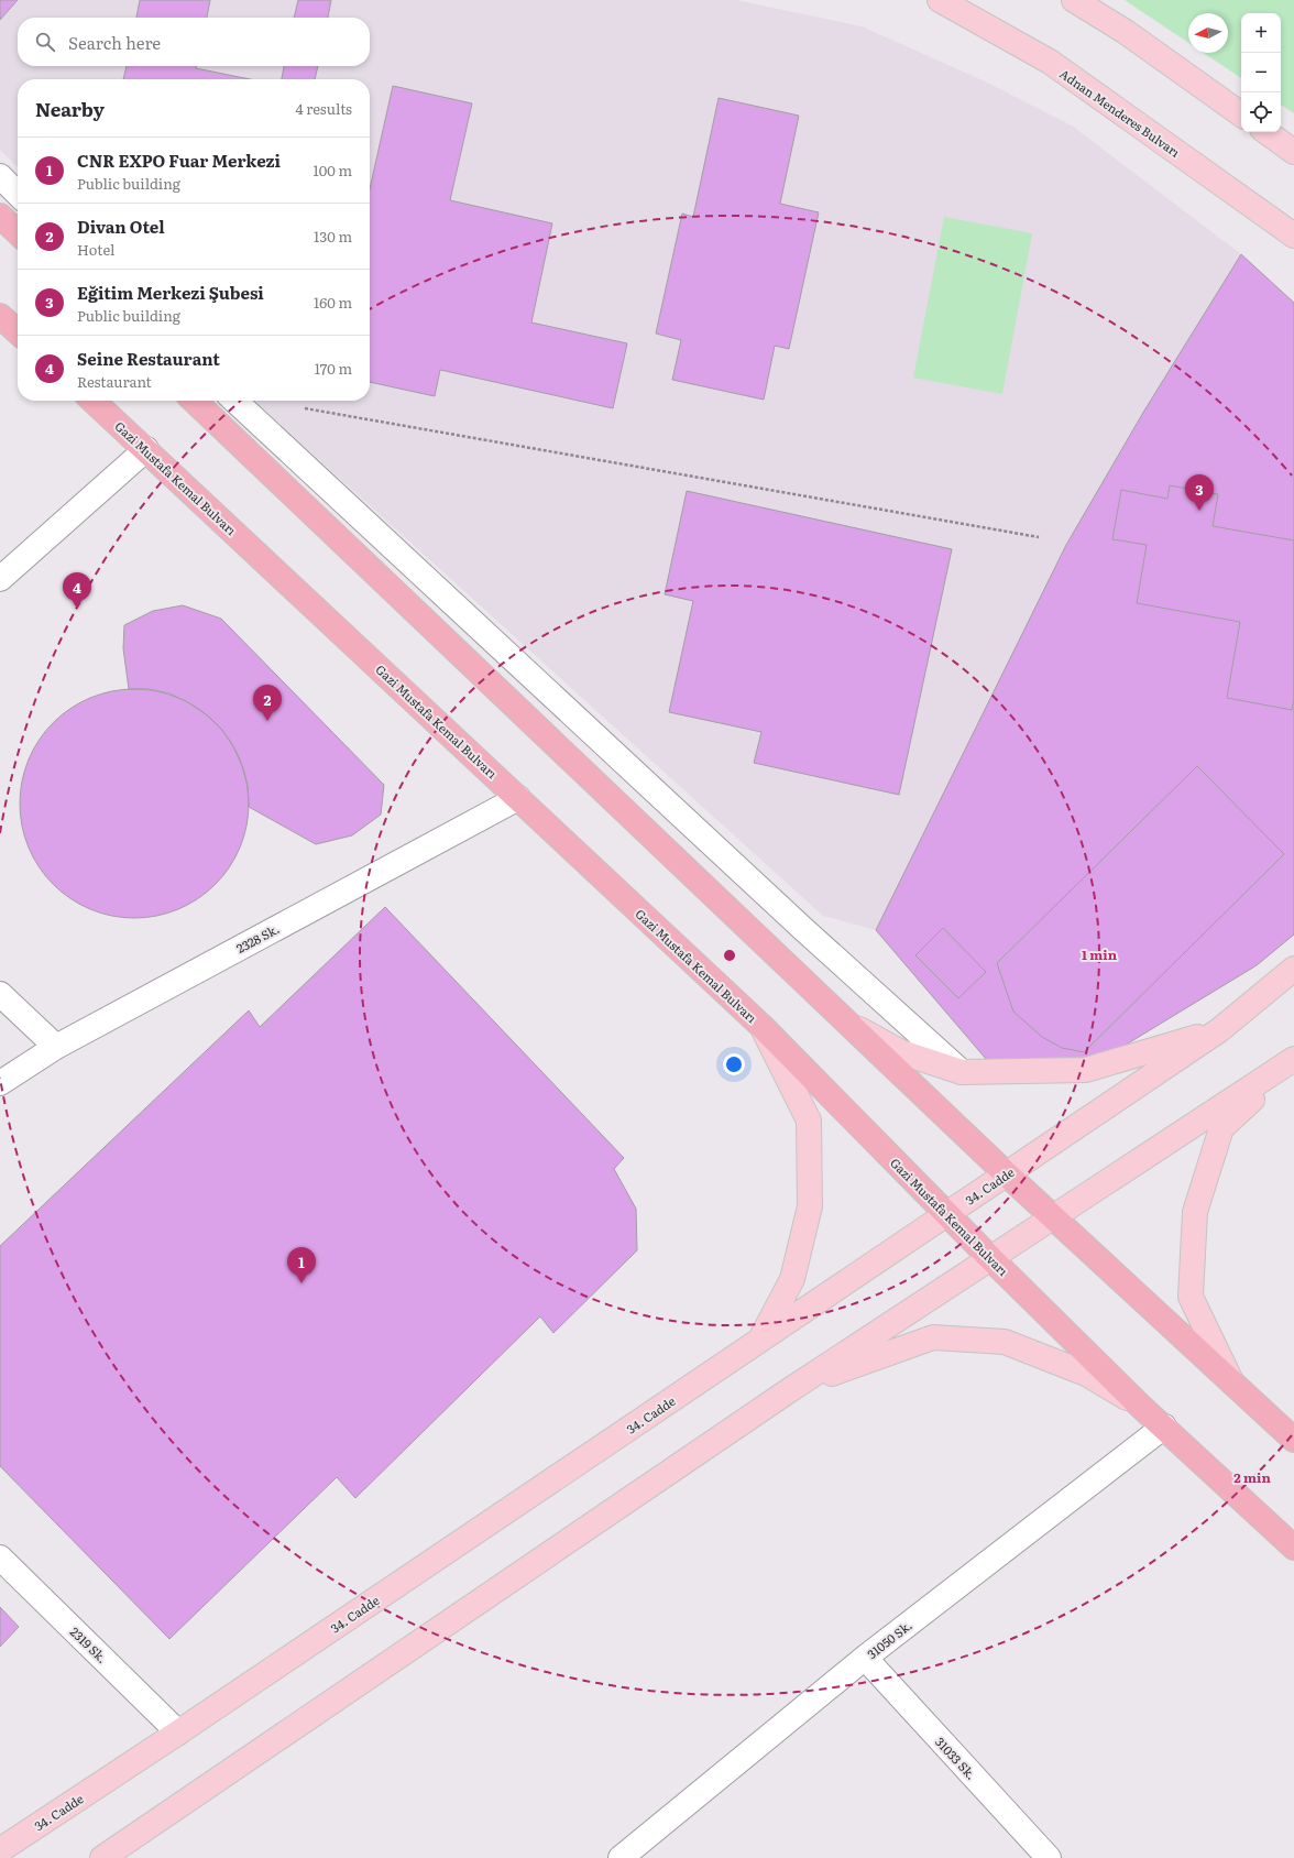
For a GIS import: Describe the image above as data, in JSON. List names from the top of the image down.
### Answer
{
  "streets": {
    "highway": ["Gazi Mustafa Kemal Bulvarı"],
    "main road": ["Adnan Menderes Bulvarı", "34. Cadde"],
    "street": [
      "2328 Sk.",
      "31050 Sk.",
      "2319 Sk.",
      "31033 Sk."
    ]
  },
  "crossings": [
    ["Gazi Mustafa Kemal Bulvarı", "2328 Sk."],
    ["Gazi Mustafa Kemal Bulvarı", "34. Cadde"],
    ["Gazi Mustafa Kemal Bulvarı", "31050 Sk."],
    ["34. Cadde", "2319 Sk."],
    ["31050 Sk.", "31033 Sk."]
  ],
  "north": "left",
  "page": {
    "map_buttons": ["+", "−"],
    "search": "Search here",
    "heading": ["Nearby", "4 results"],
    "list": [
      {
        "mark": "1",
        "name": "CNR EXPO Fuar Merkezi",
        "note": "Public building",
        "value": "100 m"
      },
      {
        "mark": "2",
        "name": "Divan Otel",
        "note": "Hotel",
        "value": "130 m"
      },
      {
        "mark": "3",
        "name": "Eğitim Merkezi Şubesi",
        "note": "Public building",
        "value": "160 m"
      },
      {
        "mark": "4",
        "name": "Seine Restaurant",
        "note": "Restaurant",
        "value": "170 m"
      }
    ],
    "pins": [
      "3",
      "4",
      "2",
      "1"
    ]
  },
  "rings": ["1 min", "2 min"]
}
